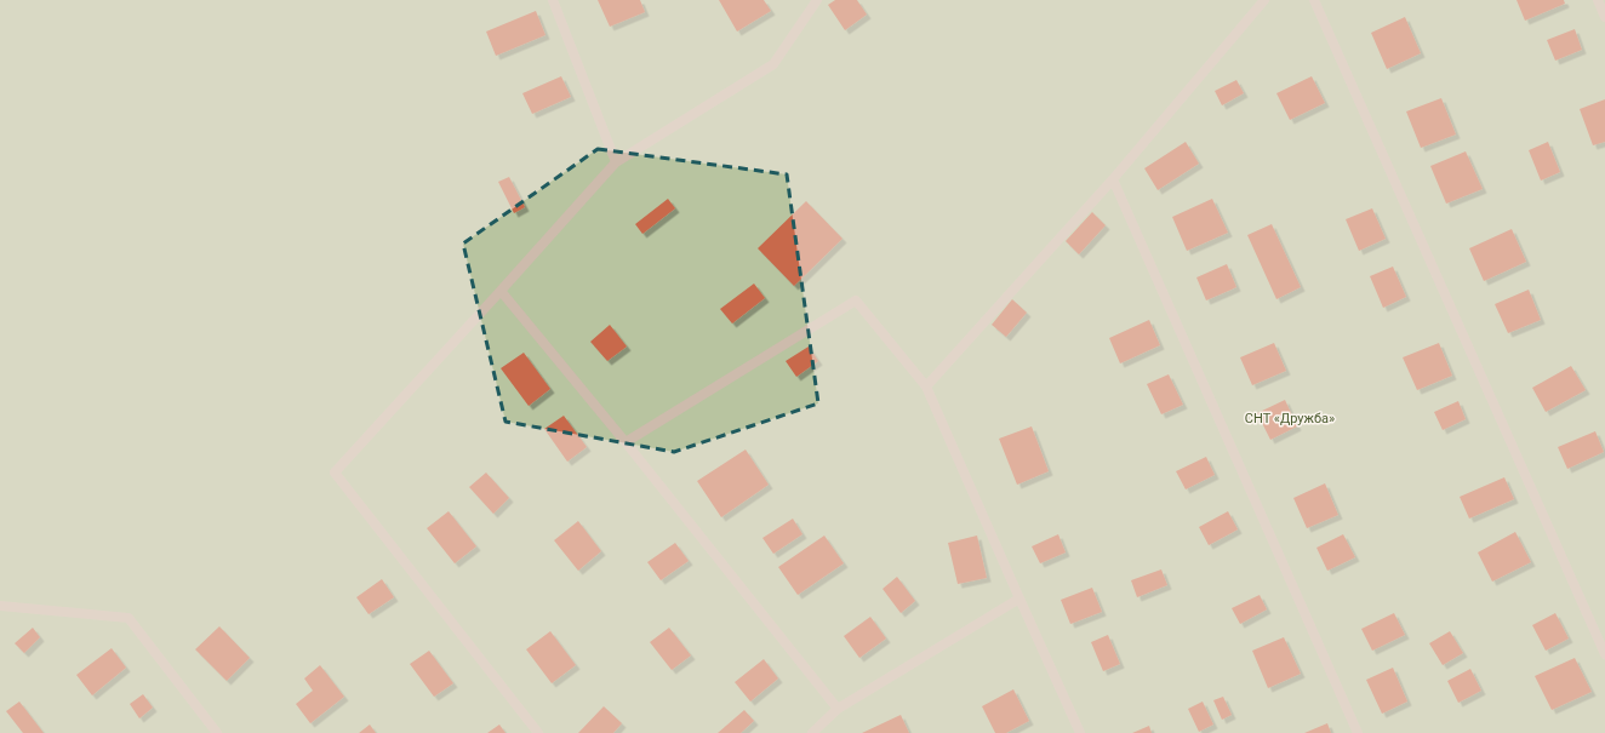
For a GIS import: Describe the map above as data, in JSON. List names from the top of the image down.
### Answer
{
  "parks": ["СНТ «Дружба»"]
}
